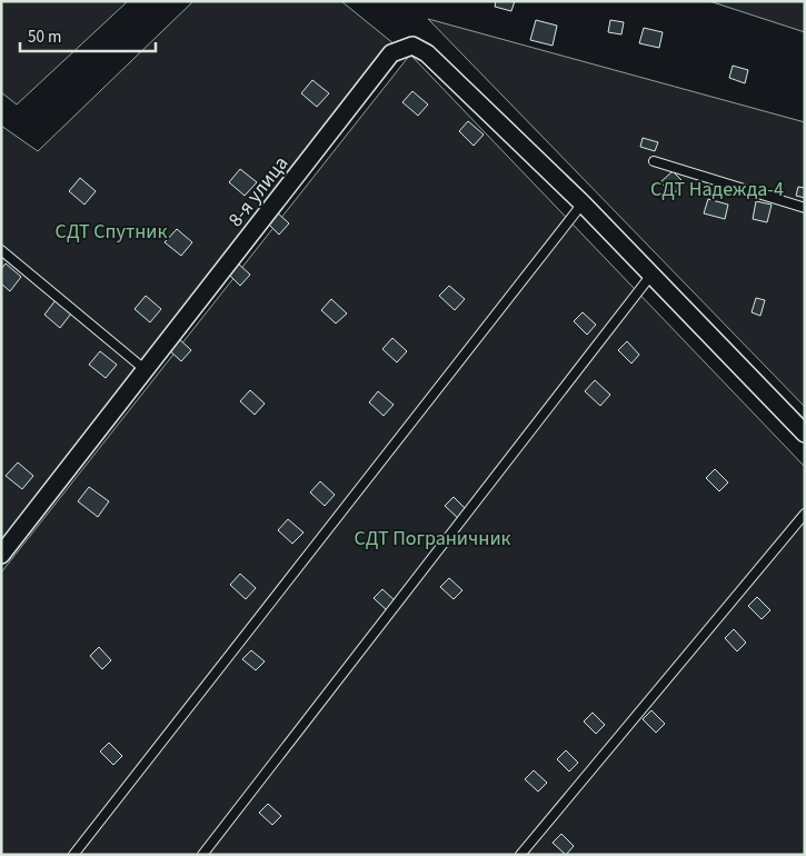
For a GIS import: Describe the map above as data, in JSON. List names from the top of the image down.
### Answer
{
  "streets": {
    "street": ["8-я улица"]
  },
  "parks": ["СДТ Надежда-4", "СДТ Спутник", "СДТ Пограничник"],
  "scale_bar": "50 m"
}
